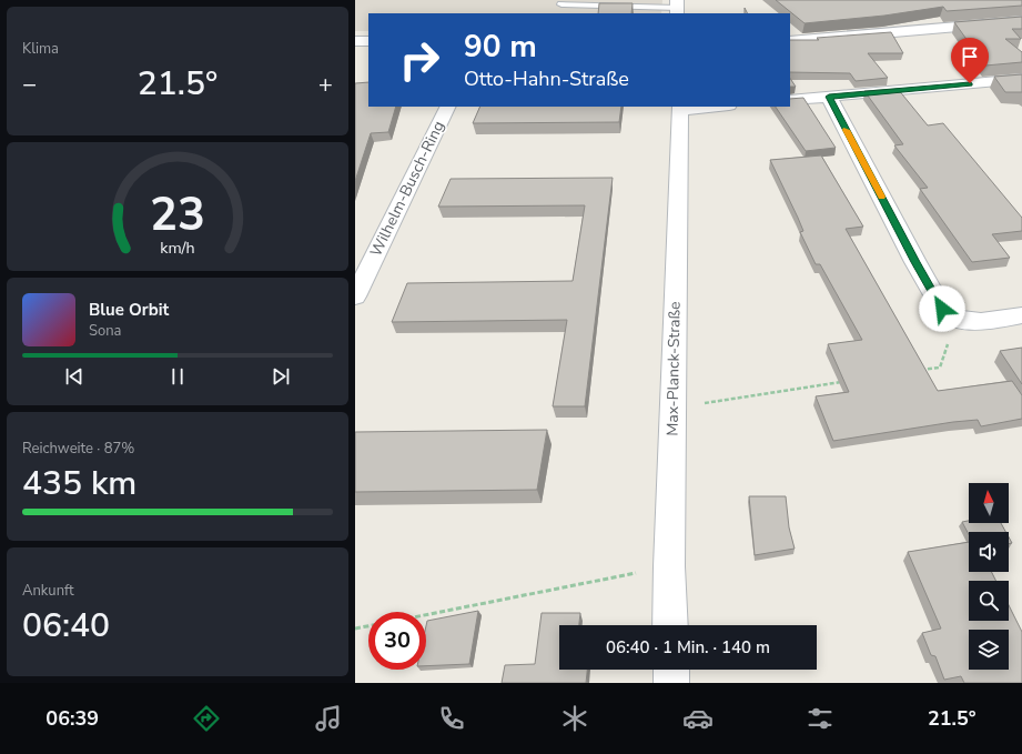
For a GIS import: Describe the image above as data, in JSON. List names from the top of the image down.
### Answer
{
  "streets": {
    "street": ["Wilhelm-Busch-Ring", "Max-Planck-Straße"]
  },
  "north": "top",
  "page": {
    "tile": [
      "Klima",
      ["Reichweite · 87%", "435 km"],
      ["Ankunft", "06:40"]
    ],
    "turn": ["90 m", "Otto-Hahn-Straße"],
    "heat": ["−", "21.5°", "+"],
    "song": ["Blue Orbit", "Sona"],
    "limit": "30",
    "trip": "06:40 · 1 Min. · 140 m",
    "tabs": ["06:39", "21.5°"],
    "gauge": ["23", "km/h"]
  }
}
